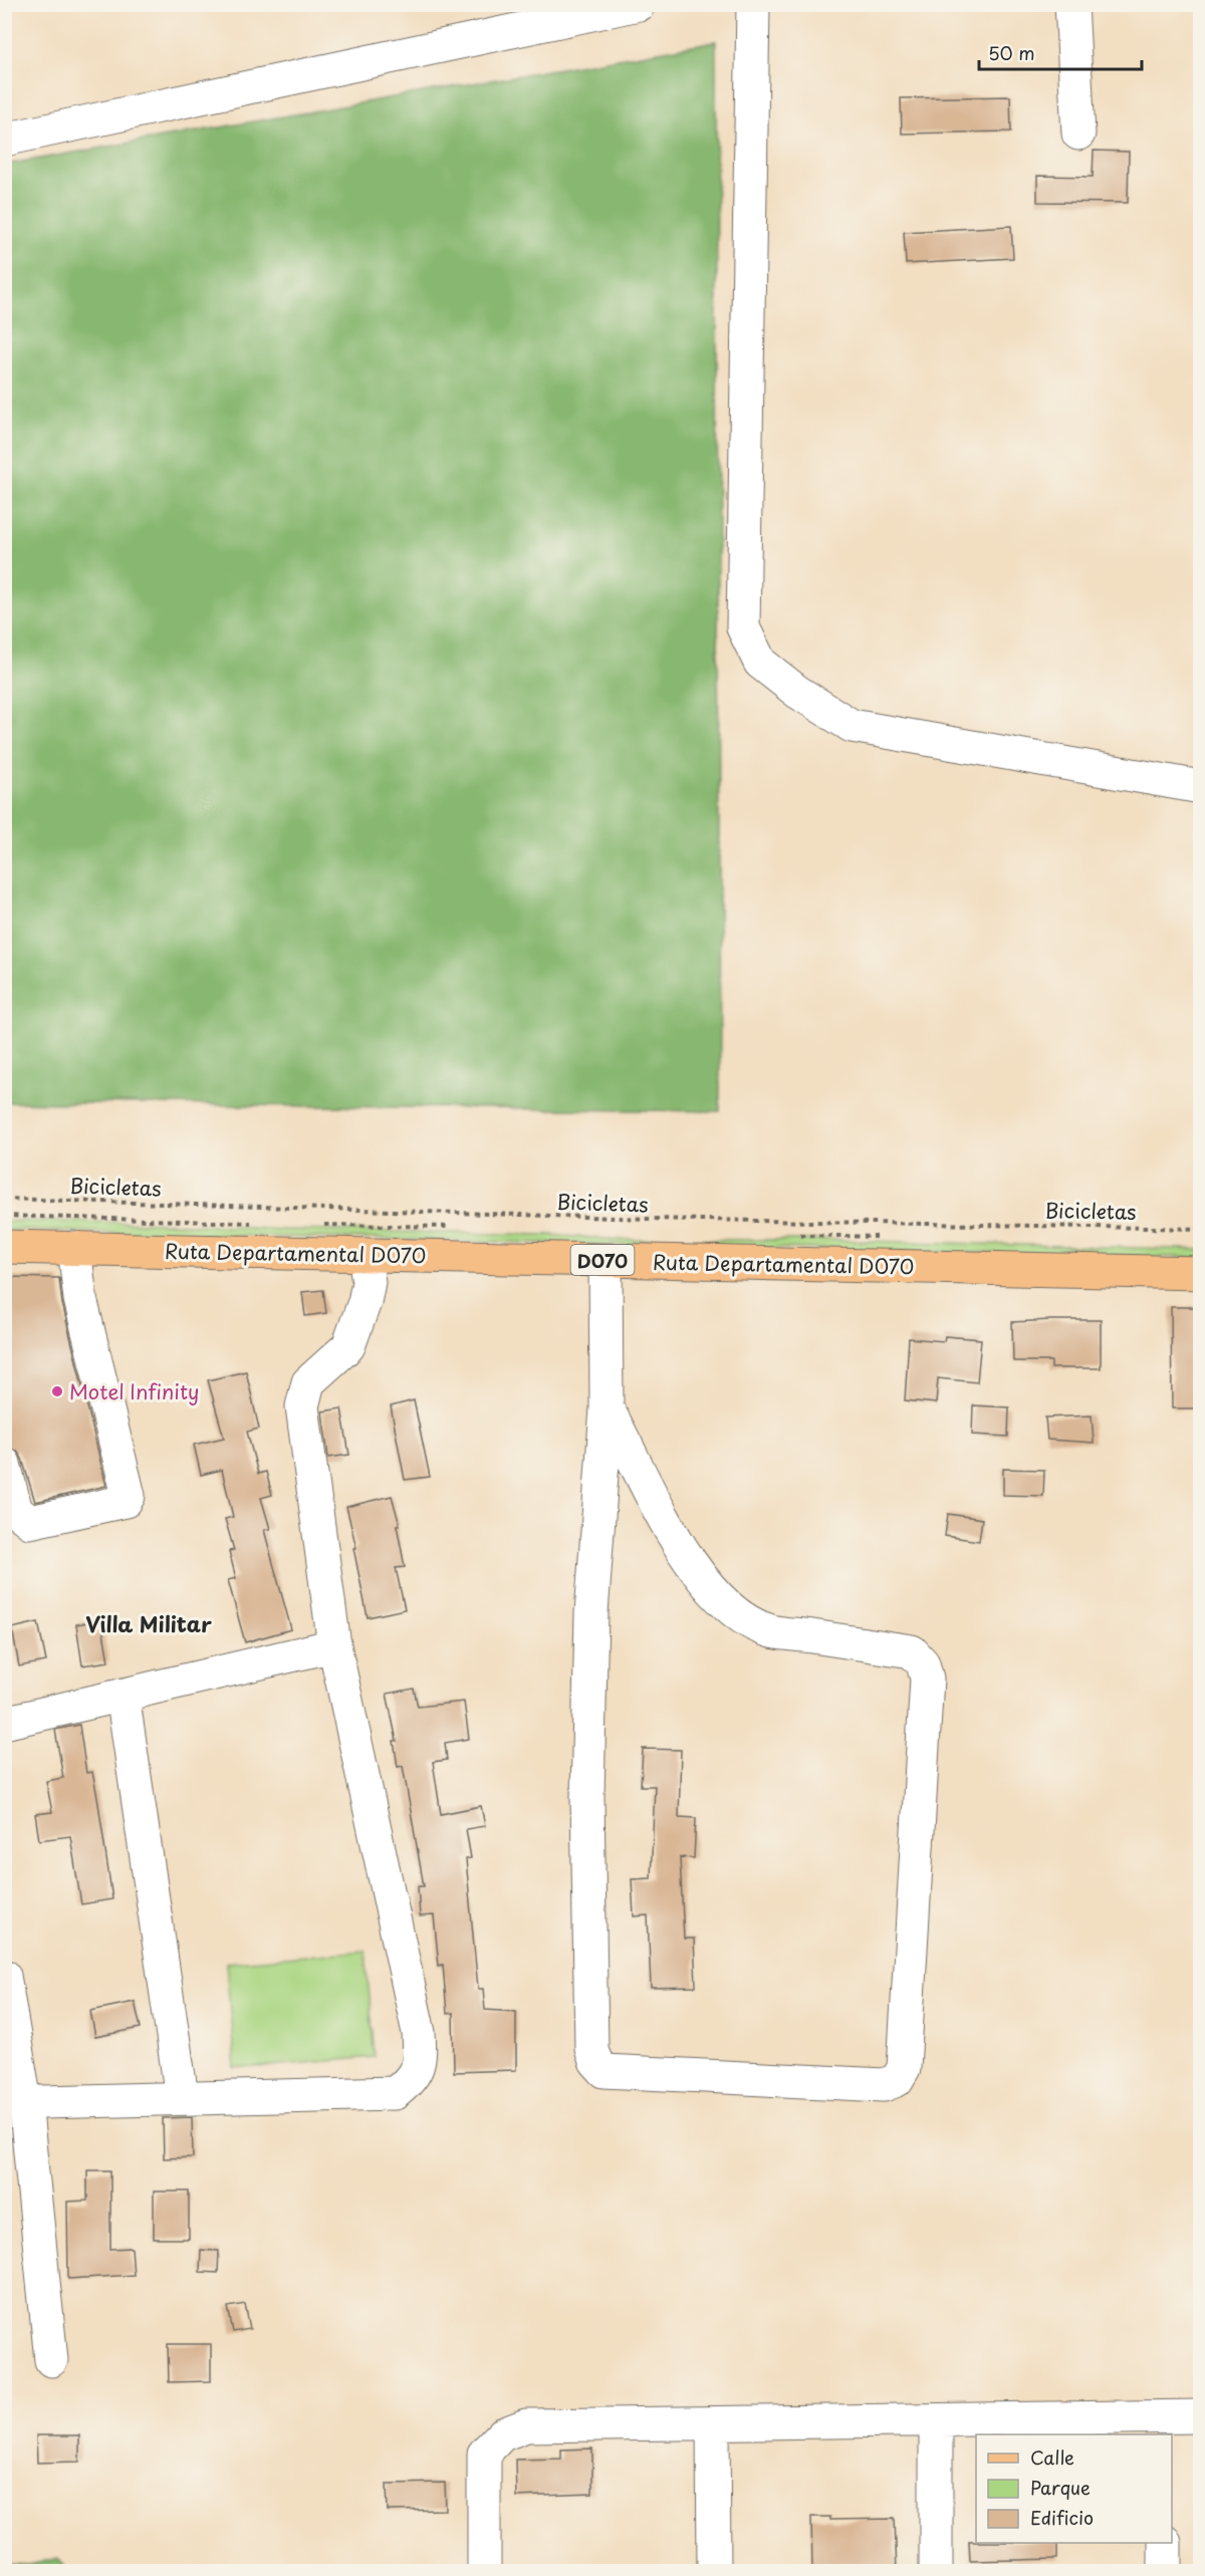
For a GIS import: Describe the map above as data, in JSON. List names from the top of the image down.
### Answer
{
  "streets": {
    "main road": ["Ruta Departamental D070", "D070"],
    "path": ["Bicicletas"]
  },
  "districts": ["Villa Militar"],
  "places": ["Motel Infinity"],
  "legend": ["Calle", "Parque", "Edificio"],
  "scale_bar": "50 m"
}
